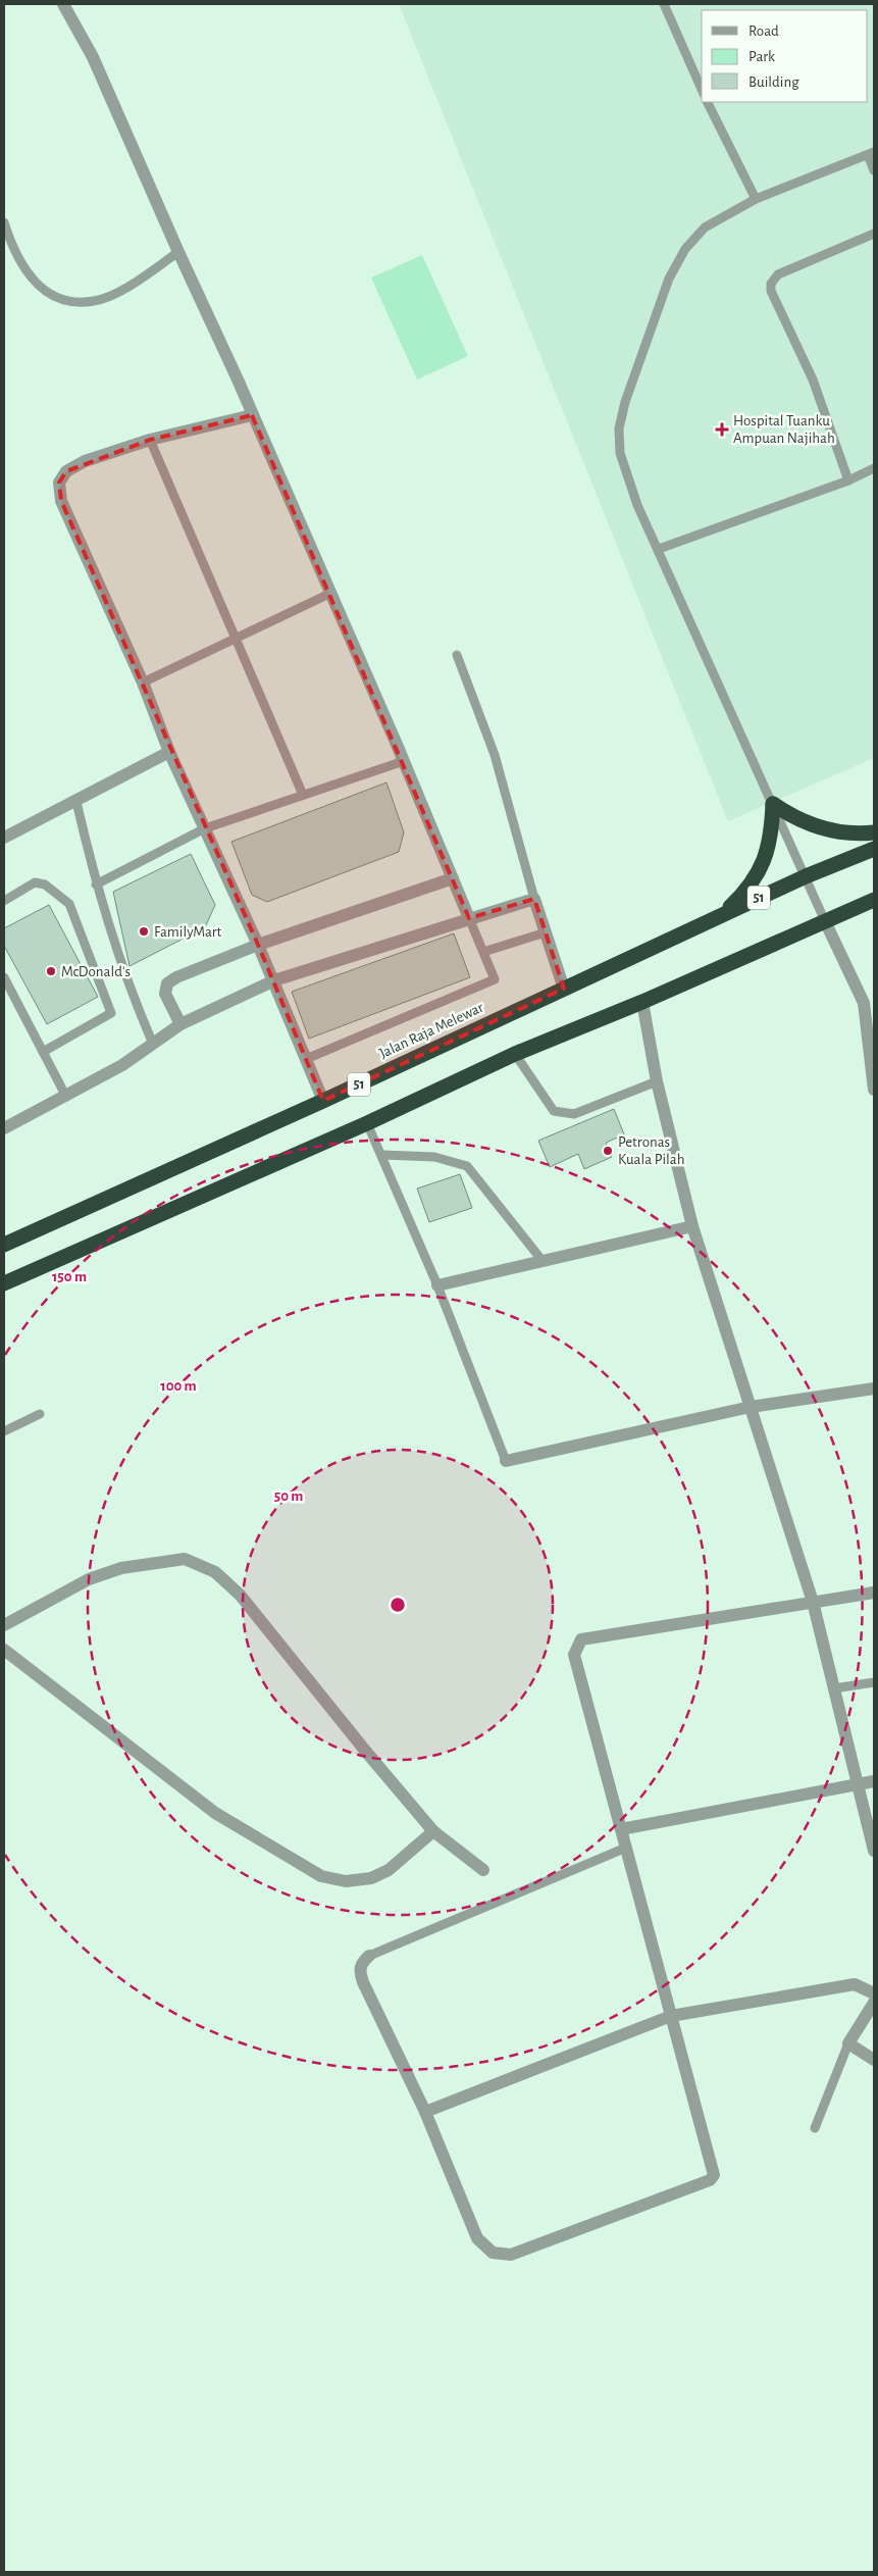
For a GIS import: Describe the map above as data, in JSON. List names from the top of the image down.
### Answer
{
  "streets": {
    "highway": ["51", "Jalan Raja Melewar"]
  },
  "places": {
    "health": ["Hospital Tuanku Ampuan Najihah"],
    "other": ["FamilyMart", "McDonald's", "Petronas Kuala Pilah"]
  },
  "legend": ["Road", "Park", "Building"],
  "rings": ["150 m", "100 m", "50 m"]
}
